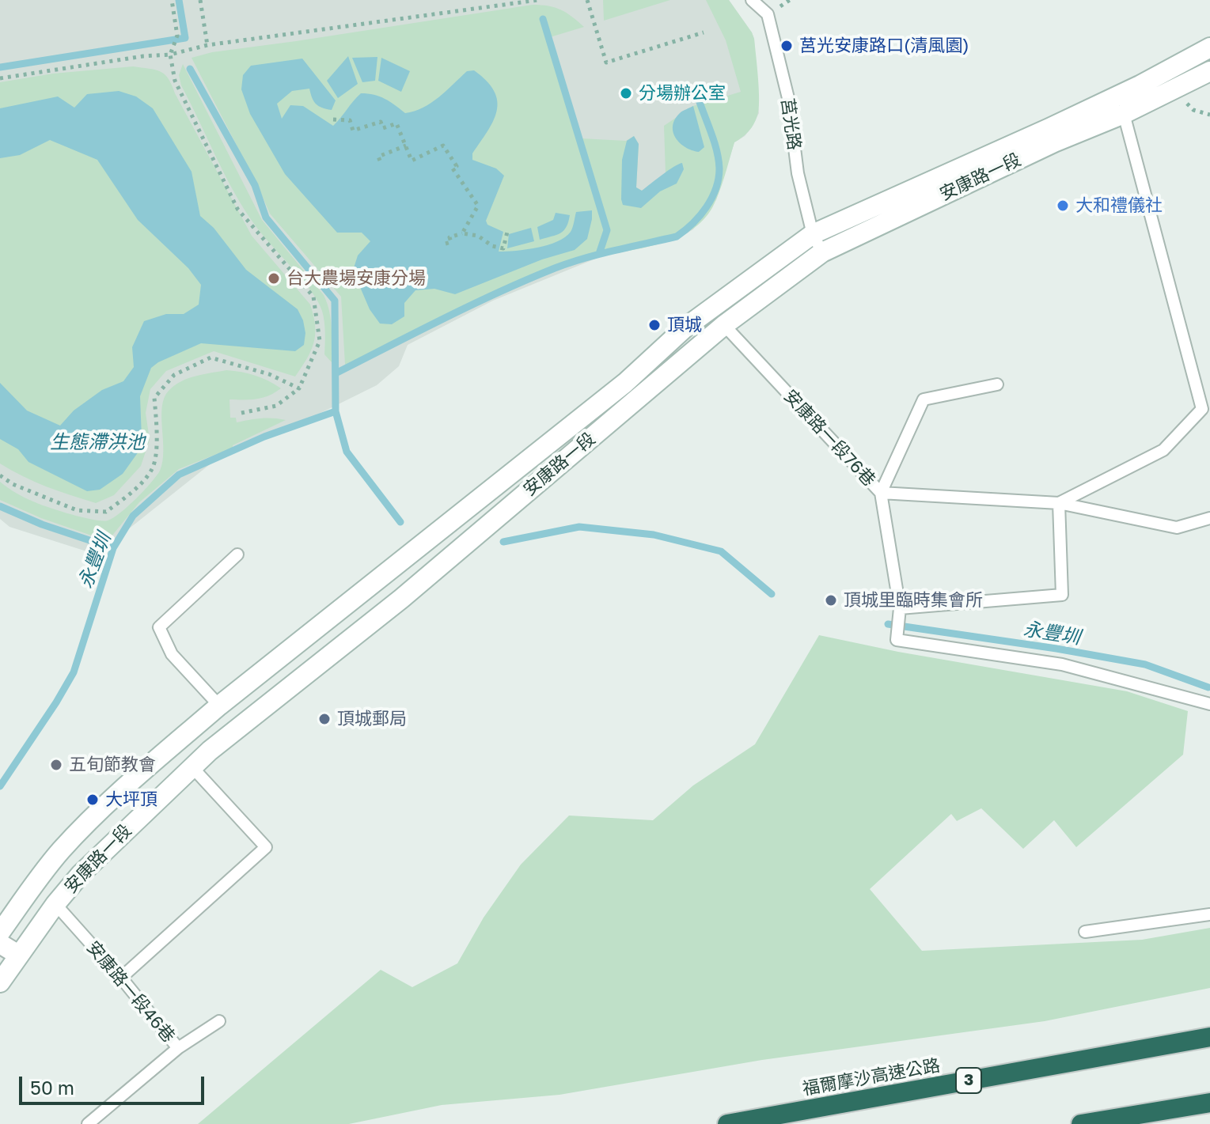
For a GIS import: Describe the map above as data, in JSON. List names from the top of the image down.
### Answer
{
  "streets": {
    "highway": ["福爾摩沙高速公路", "3"],
    "main road": ["安康路一段"],
    "lane": ["莒光路", "安康路一段76巷", "安康路一段46巷"]
  },
  "crossings": [
    ["莒光路", "安康路一段"],
    ["安康路一段", "安康路一段76巷"],
    ["安康路一段", "安康路一段46巷"]
  ],
  "water": ["生態滯洪池", "永豐圳"],
  "places": [
    "莒光安康路口(清風園)",
    "分場辦公室",
    "大和禮儀社",
    "台大農場安康分場",
    "頂城",
    "頂城里臨時集會所",
    "頂城郵局",
    "五旬節教會",
    "大坪頂"
  ],
  "scale_bar": "50 m"
}
